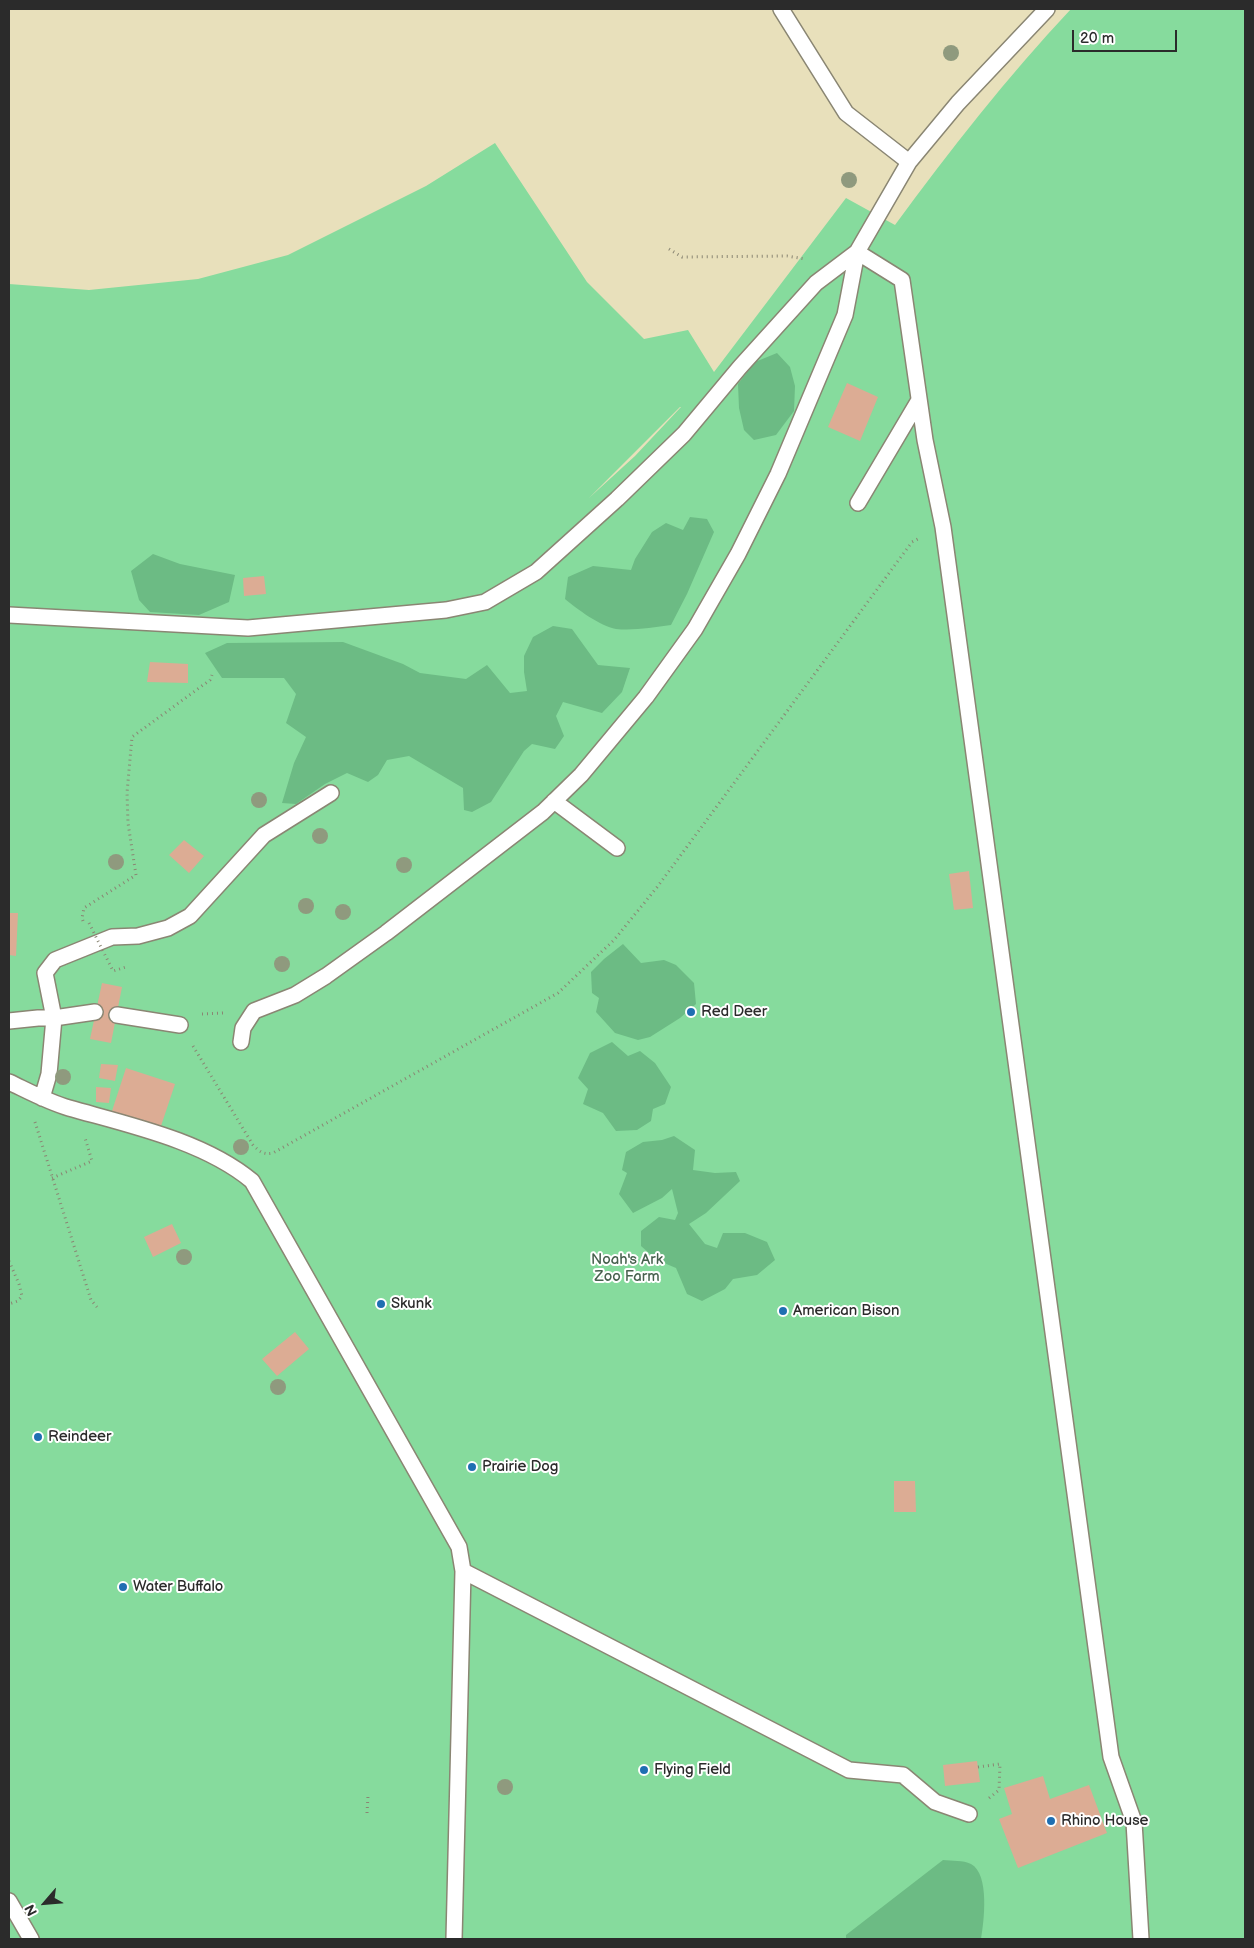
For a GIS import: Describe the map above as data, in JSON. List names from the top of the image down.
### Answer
{
  "parks": ["Noah's Ark Zoo Farm"],
  "places": [
    "Red Deer",
    "Skunk",
    "American Bison",
    "Reindeer",
    "Prairie Dog",
    "Water Buffalo",
    "Flying Field",
    "Rhino House"
  ],
  "scale_bar": "20 m",
  "north": "bottom left"
}
